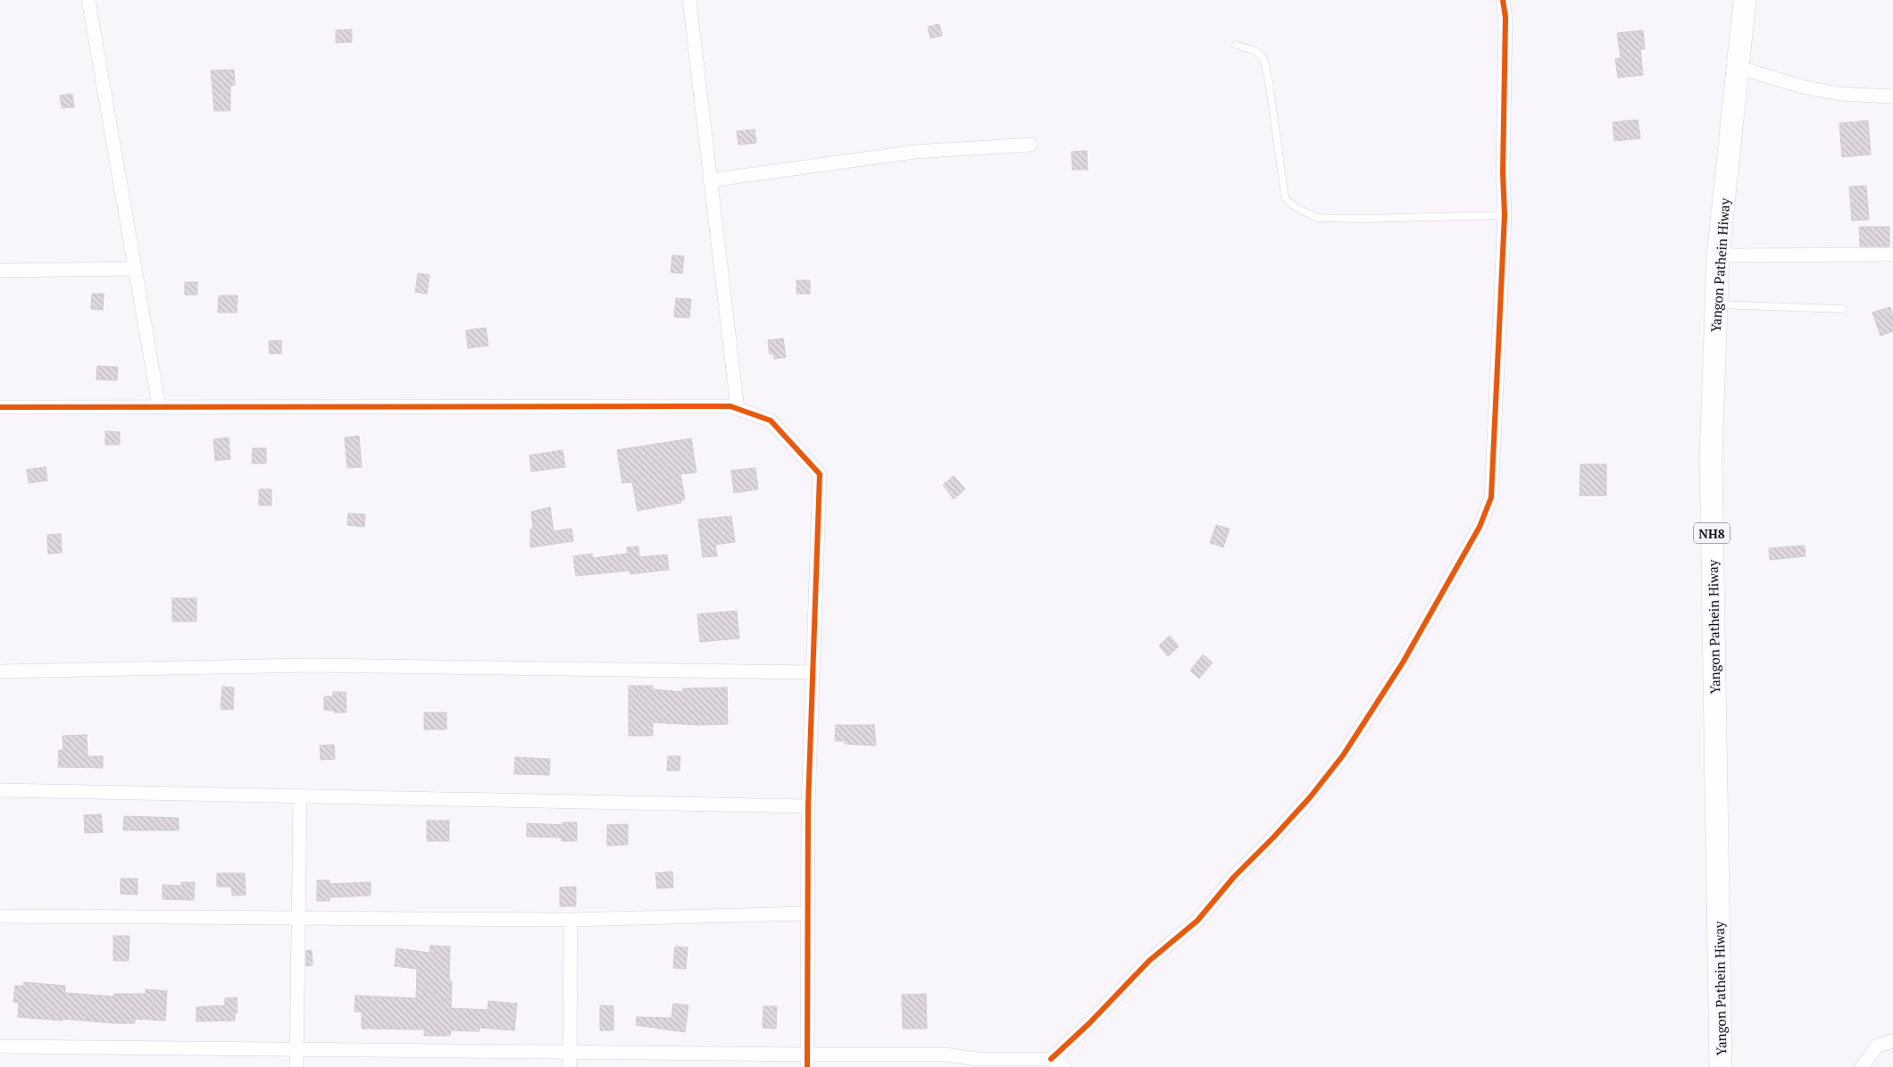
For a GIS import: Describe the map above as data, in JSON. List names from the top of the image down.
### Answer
{
  "streets": {
    "highway": ["Yangon Pathein Hiway", "NH8"]
  }
}
